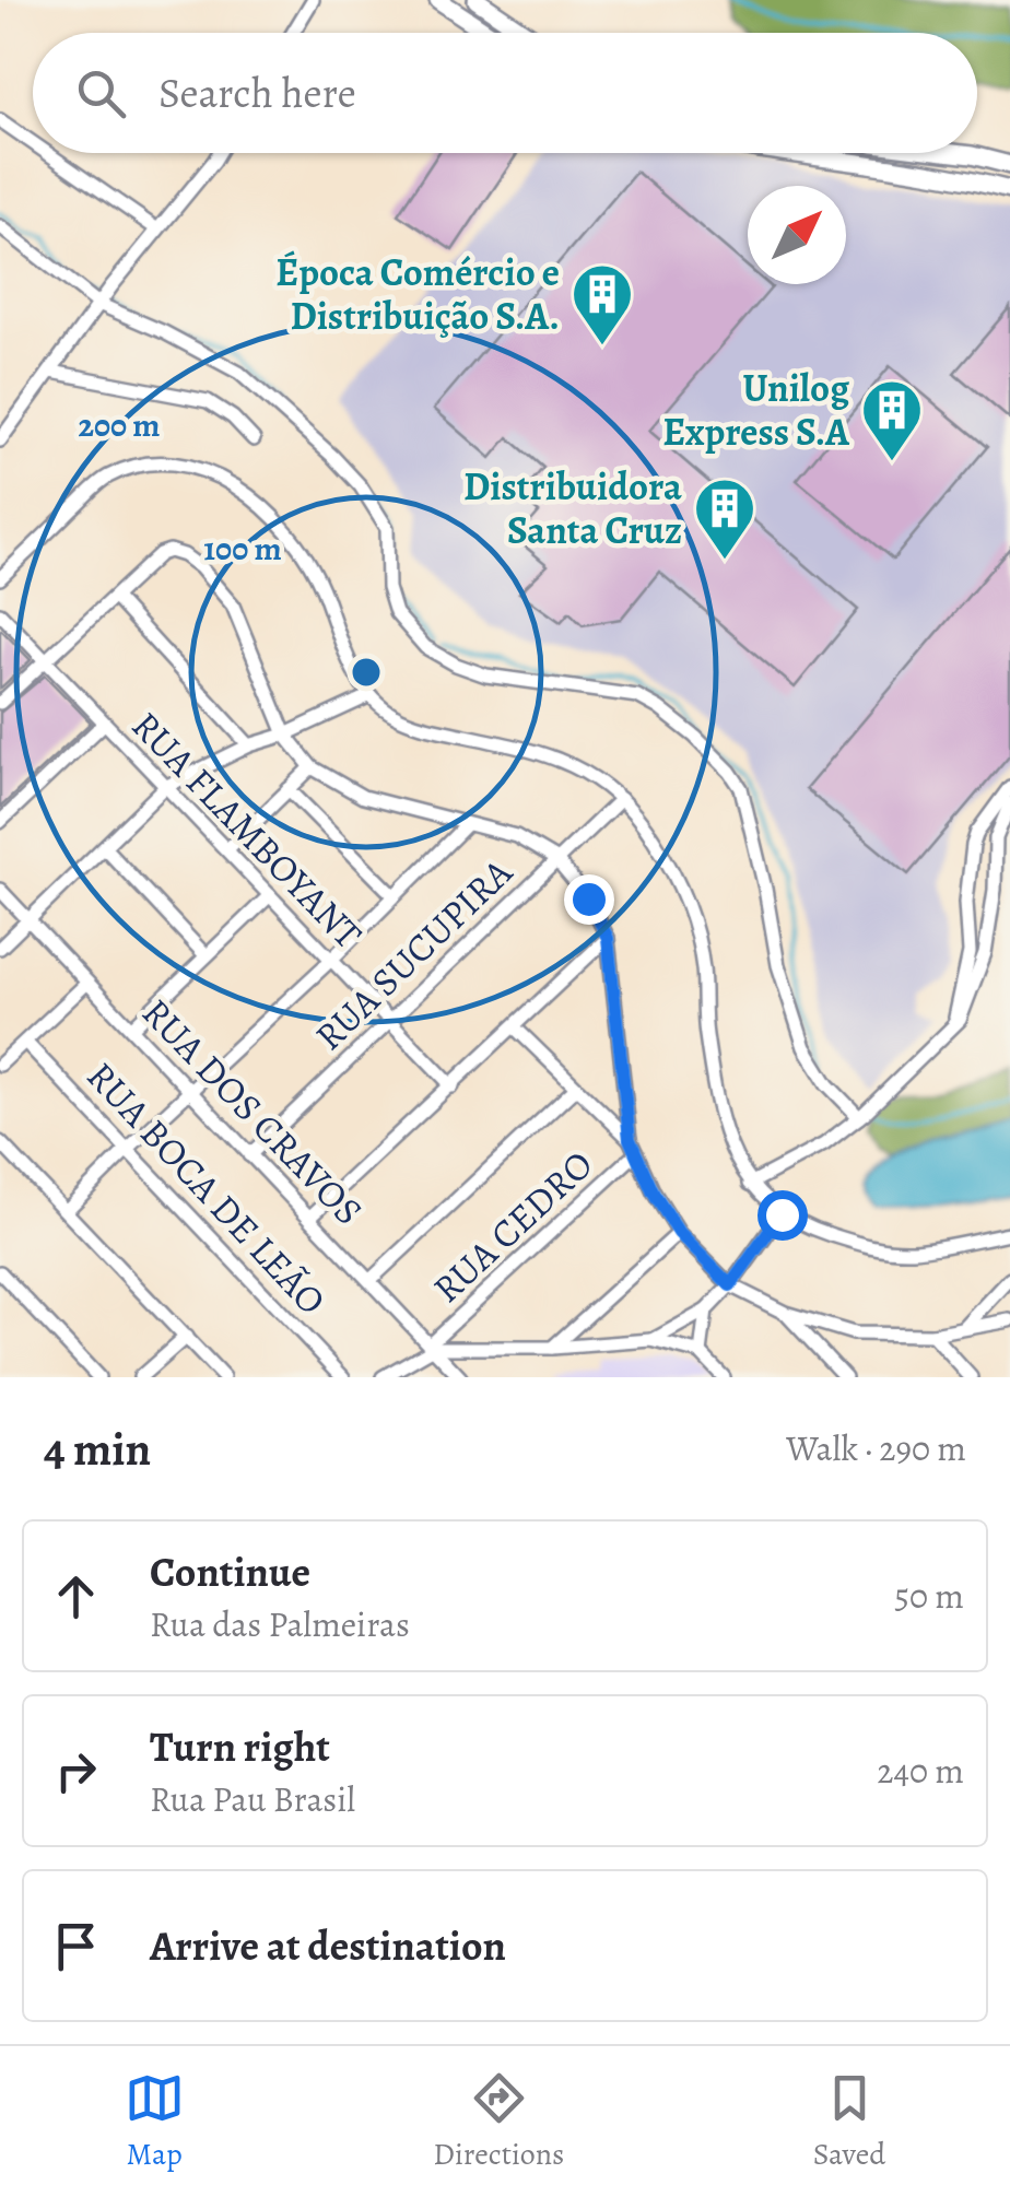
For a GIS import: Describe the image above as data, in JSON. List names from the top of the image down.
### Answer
{
  "streets": {
    "street": [
      "RUA FLAMBOYANT",
      "RUA SUCUPIRA",
      "RUA DOS CRAVOS",
      "RUA BOCA DE LEÃO",
      "RUA CEDRO"
    ]
  },
  "crossings": [
    ["RUA FLAMBOYANT", "RUA SUCUPIRA"],
    ["RUA SUCUPIRA", "RUA DOS CRAVOS"],
    ["RUA DOS CRAVOS", "RUA CEDRO"]
  ],
  "places": {
    "building": ["Época Comércio e Distribuição S.A.", "Unilog Express S.A", "Distribuidora Santa Cruz"]
  },
  "north": "top right",
  "page": {
    "search": "Search here",
    "heading": ["4 min", "Walk · 290 m"],
    "list": [
      ["Continue", "Rua das Palmeiras", "50 m"],
      ["Turn right", "Rua Pau Brasil", "240 m"],
      "Arrive at destination"
    ],
    "nav": ["Map", "Directions", "Saved"]
  },
  "rings": ["200 m", "100 m"]
}
